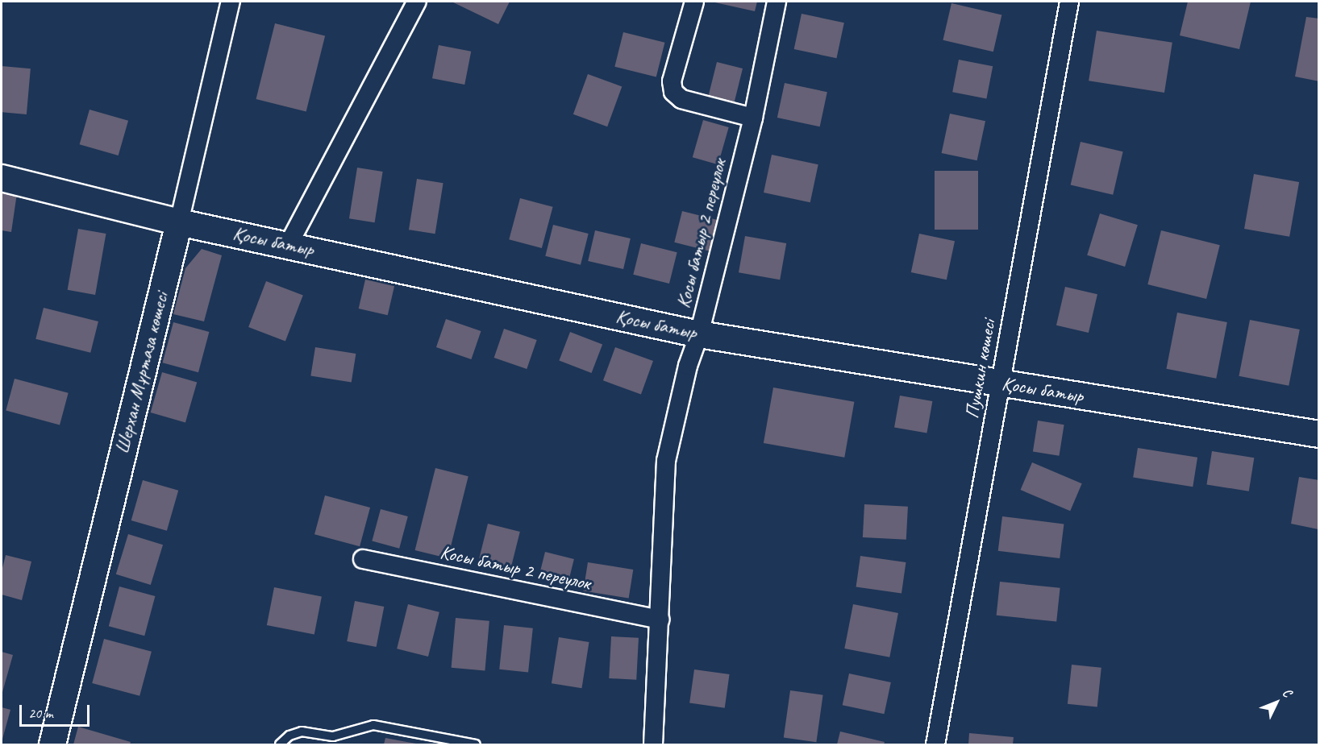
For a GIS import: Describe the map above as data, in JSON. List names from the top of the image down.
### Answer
{
  "streets": {
    "street": [
      "Косы батыр 2 переулок",
      "Қосы батыр",
      "Пушкин көшесі",
      "Шерхан Мұртаза көшесі"
    ]
  },
  "crossings": [
    ["Косы батыр 2 переулок", "Қосы батыр"],
    ["Қосы батыр", "Пушкин көшесі"],
    ["Қосы батыр", "Шерхан Мұртаза көшесі"]
  ],
  "scale_bar": "20 m",
  "north": "top right"
}
